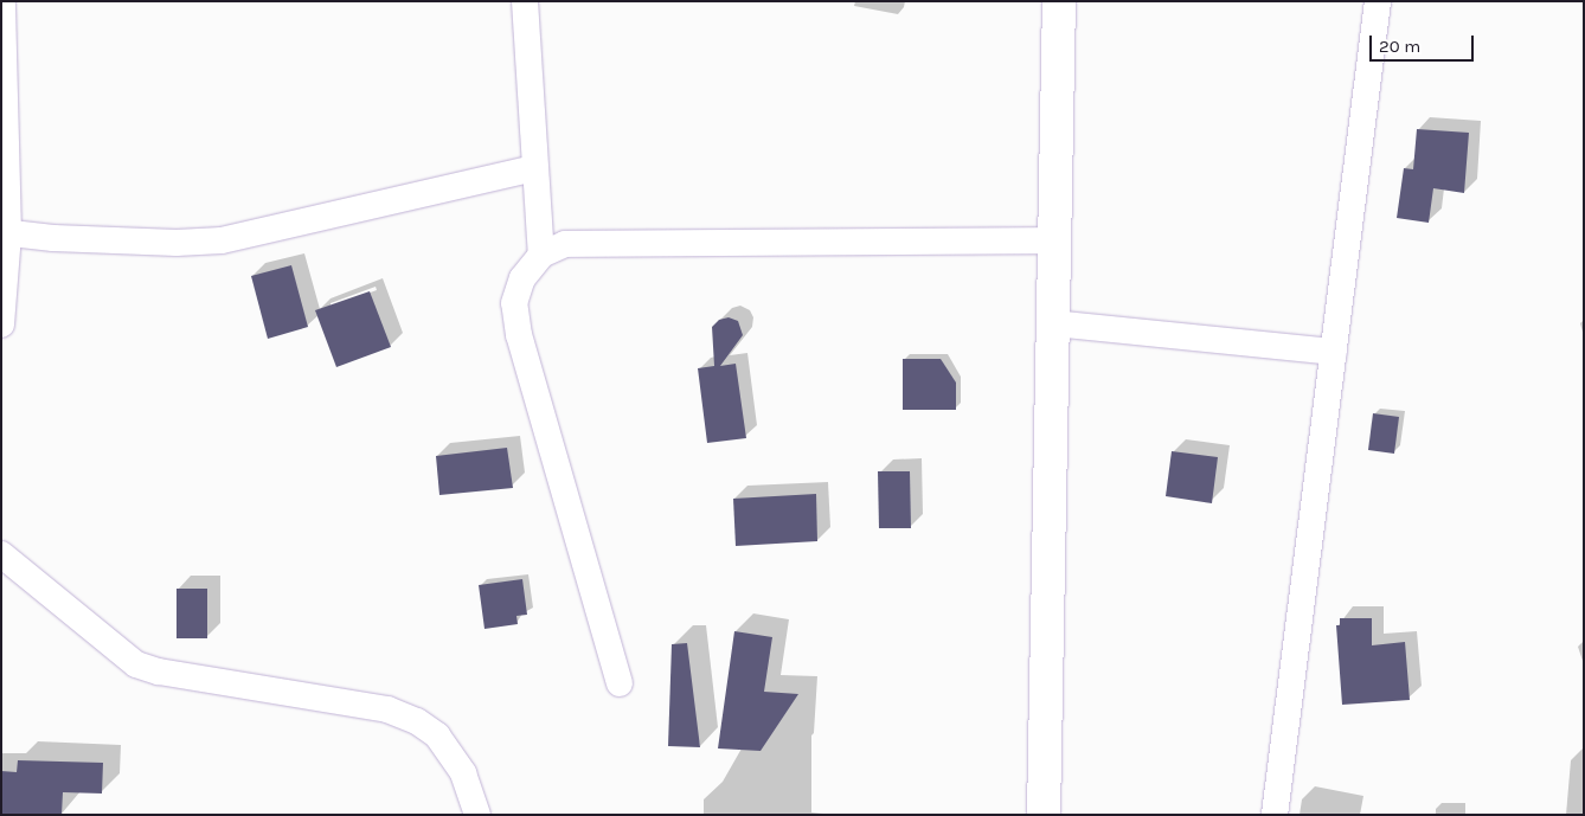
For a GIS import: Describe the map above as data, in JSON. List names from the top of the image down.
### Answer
{
  "scale_bar": "20 m"
}
